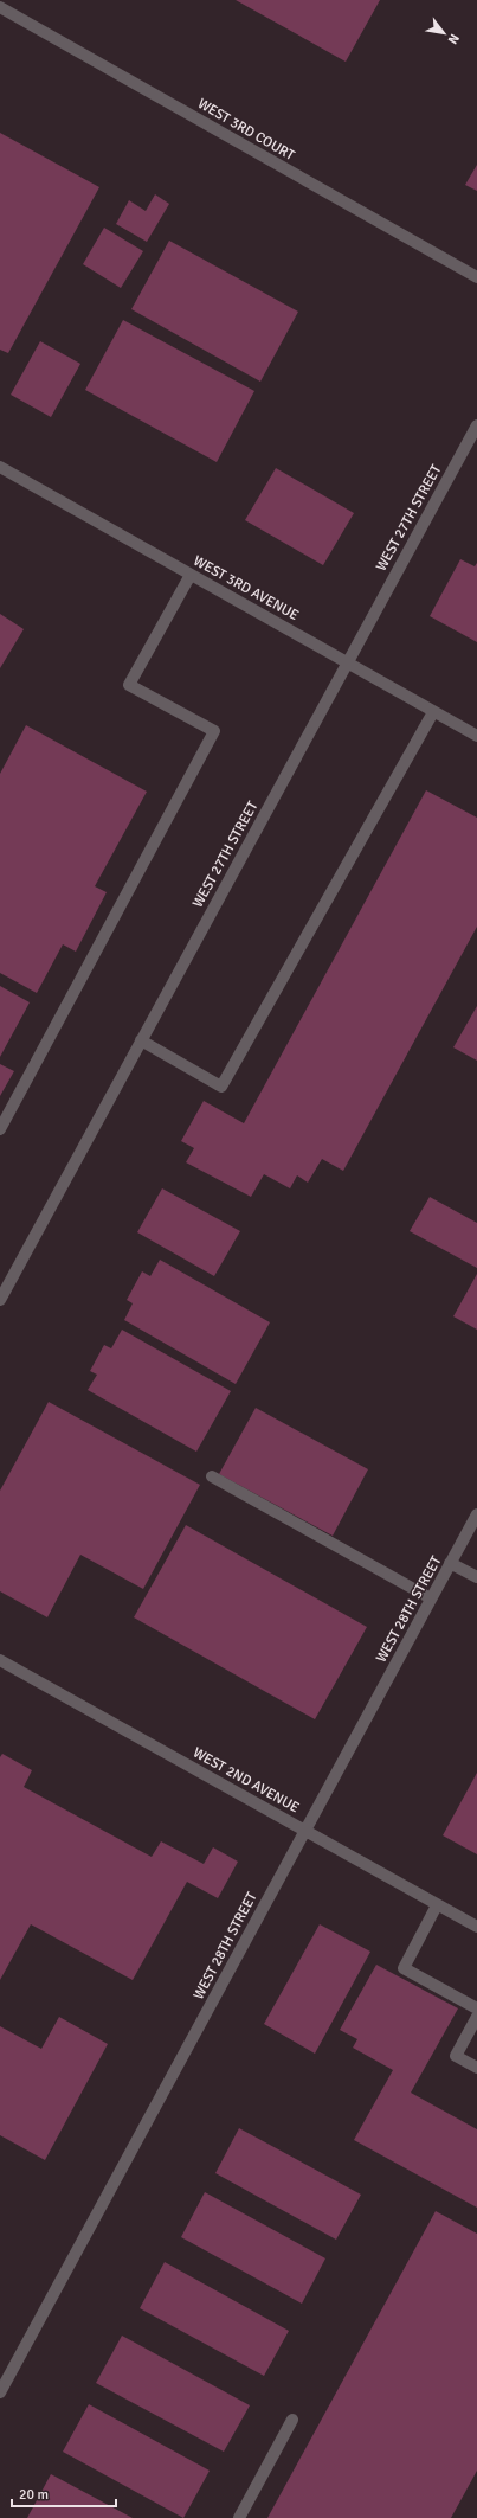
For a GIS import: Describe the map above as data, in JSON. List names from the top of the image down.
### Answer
{
  "streets": {
    "street": [
      "WEST 3RD COURT",
      "WEST 27TH STREET",
      "WEST 3RD AVENUE",
      "WEST 28TH STREET",
      "WEST 2ND AVENUE"
    ]
  },
  "crossings": [
    ["WEST 27TH STREET", "WEST 3RD AVENUE"],
    ["WEST 28TH STREET", "WEST 2ND AVENUE"]
  ],
  "scale_bar": "20 m",
  "north": "bottom right"
}
